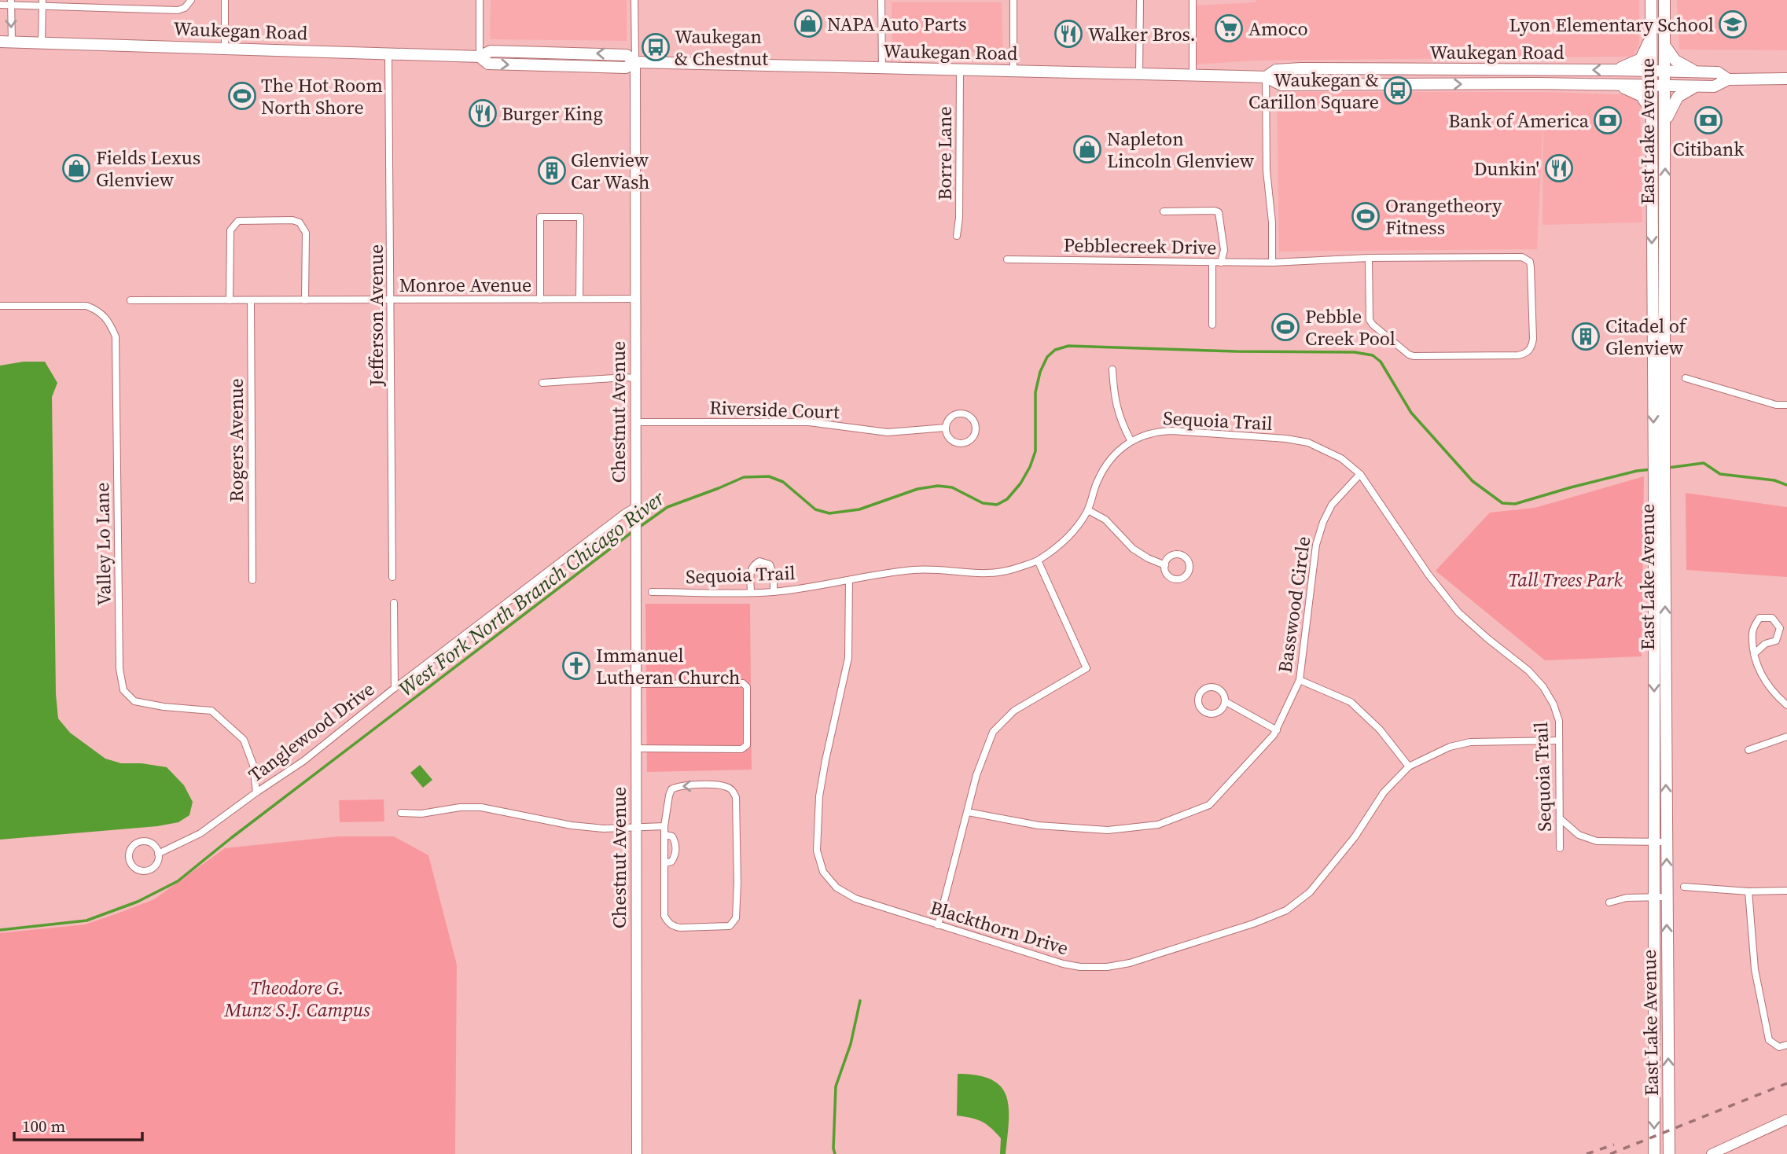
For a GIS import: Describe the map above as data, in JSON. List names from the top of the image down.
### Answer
{
  "streets": {
    "main road": ["Waukegan Road", "East Lake Avenue"],
    "street": [
      "Borre Lane",
      "Pebblecreek Drive",
      "Monroe Avenue",
      "Jefferson Avenue",
      "Riverside Court",
      "Chestnut Avenue",
      "Sequoia Trail",
      "Rogers Avenue",
      "Valley Lo Lane",
      "Basswood Circle",
      "Tanglewood Drive",
      "Blackthorn Drive"
    ]
  },
  "crossings": [
    ["Waukegan Road", "East Lake Avenue"],
    ["Waukegan Road", "Borre Lane"],
    ["Waukegan Road", "Jefferson Avenue"],
    ["Waukegan Road", "Chestnut Avenue"],
    ["Monroe Avenue", "Jefferson Avenue"],
    ["Monroe Avenue", "Chestnut Avenue"],
    ["Monroe Avenue", "Rogers Avenue"],
    ["Riverside Court", "Chestnut Avenue"],
    ["Chestnut Avenue", "Tanglewood Drive"],
    ["Sequoia Trail", "Basswood Circle"],
    ["Sequoia Trail", "Blackthorn Drive"],
    ["Valley Lo Lane", "Tanglewood Drive"]
  ],
  "water": ["West Fork North Branch Chicago River"],
  "parks": ["Tall Trees Park", "Theodore G. Munz S.J. Campus"],
  "places": {
    "shop": ["NAPA Auto Parts", "Napleton Lincoln Glenview", "Fields Lexus Glenview"],
    "school or university": ["Lyon Elementary School"],
    "supermarket": ["Amoco"],
    "restaurant": ["Walker Bros.", "Burger King", "Dunkin'"],
    "bus stop": ["Waukegan & Chestnut", "Waukegan & Carillon Square"],
    "sports": ["The Hot Room North Shore", "Orangetheory Fitness", "Pebble Creek Pool"],
    "bank": ["Bank of America", "Citibank"],
    "building": ["Glenview Car Wash", "Citadel of Glenview"],
    "church": ["Immanuel Lutheran Church"]
  },
  "scale_bar": "100 m"
}
